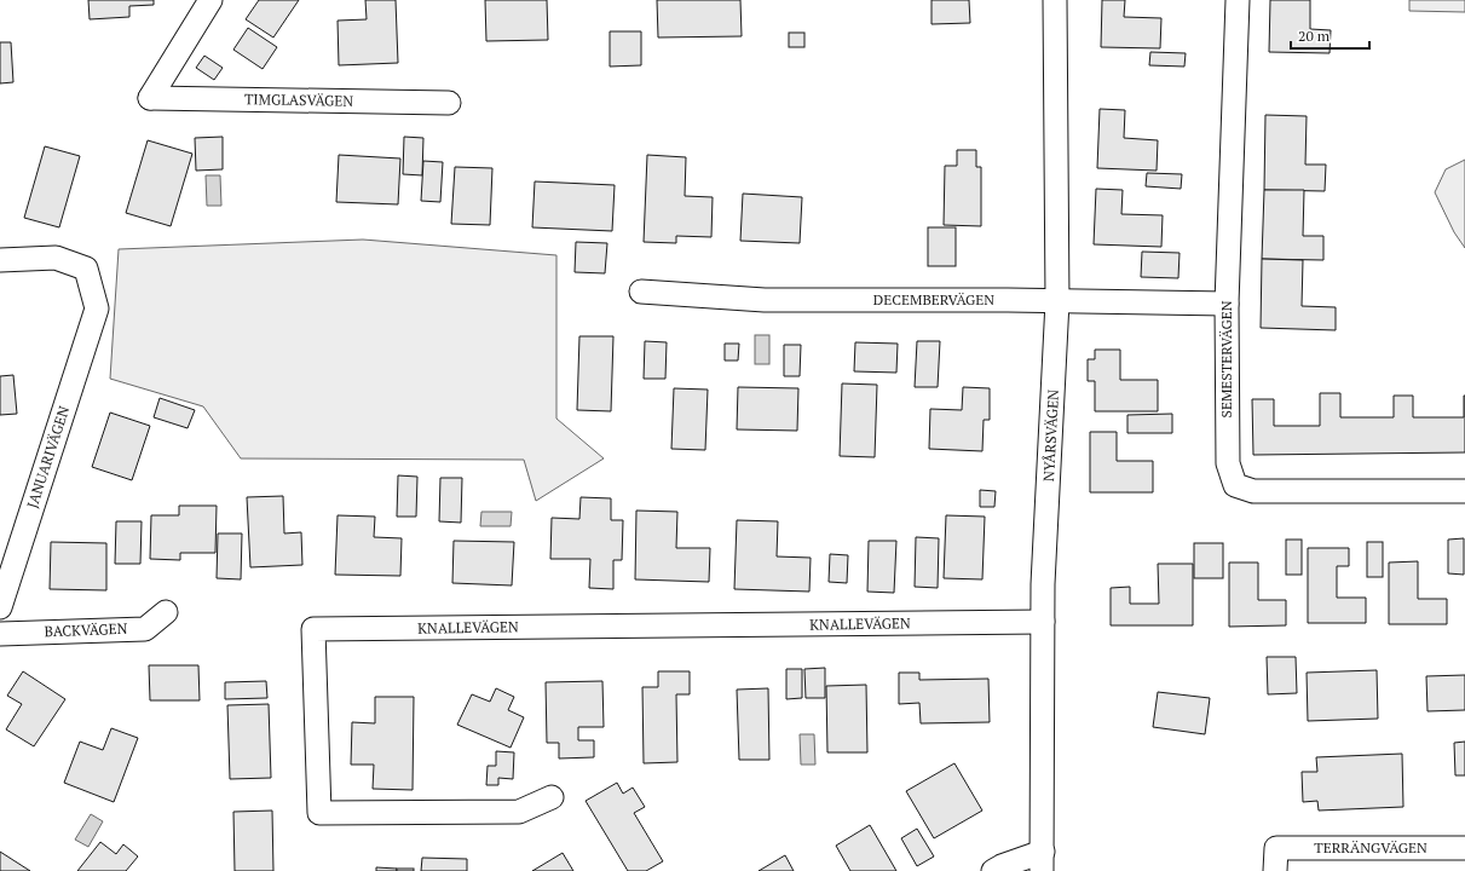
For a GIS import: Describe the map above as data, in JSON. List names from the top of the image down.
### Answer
{
  "streets": {
    "street": [
      "TIMGLASVÄGEN",
      "DECEMBERVÄGEN",
      "SEMESTERVÄGEN",
      "NYÅRSVÄGEN",
      "JANUARIVÄGEN",
      "KNALLEVÄGEN",
      "BACKVÄGEN",
      "TERRÄNGVÄGEN"
    ]
  },
  "crossings": [
    ["DECEMBERVÄGEN", "SEMESTERVÄGEN"],
    ["DECEMBERVÄGEN", "NYÅRSVÄGEN"],
    ["NYÅRSVÄGEN", "KNALLEVÄGEN"]
  ],
  "scale_bar": "20 m"
}
